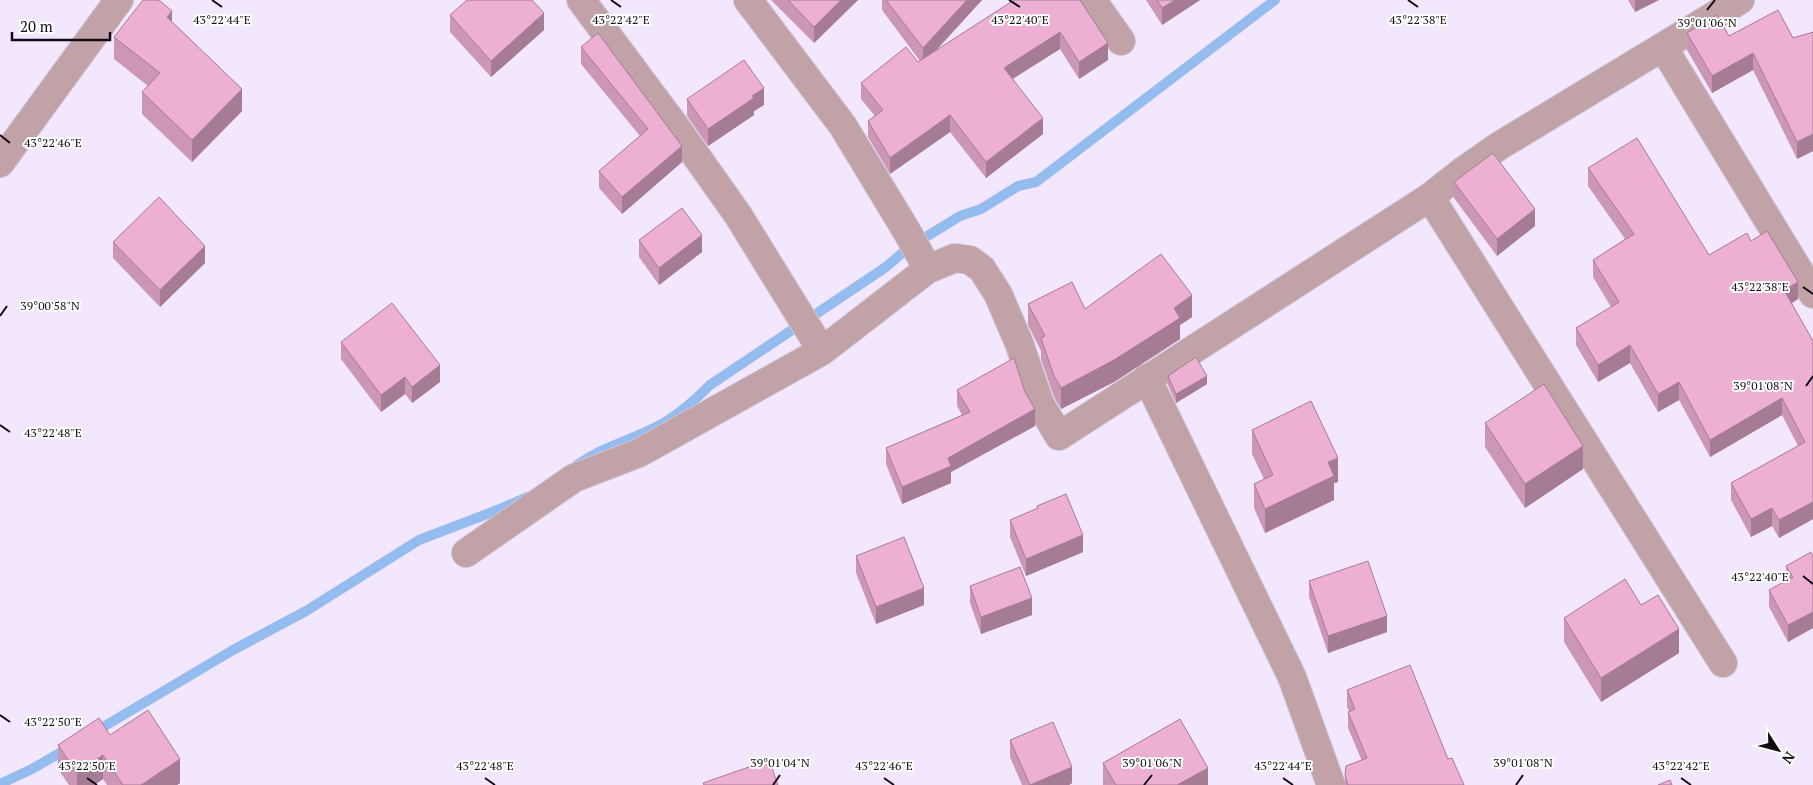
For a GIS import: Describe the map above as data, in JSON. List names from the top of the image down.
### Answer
{
  "scale_bar": "20 m",
  "north": "bottom right",
  "coordinates": [
    "43°22'44\"E",
    "43°22'42\"E",
    "43°22'40\"E",
    "43°22'38\"E",
    "39°01'06\"N",
    "43°22'46\"E",
    "39°00'58\"N",
    "39°01'08\"N",
    "43°22'48\"E",
    "43°22'50\"E",
    "39°01'04\"N"
  ]
}
